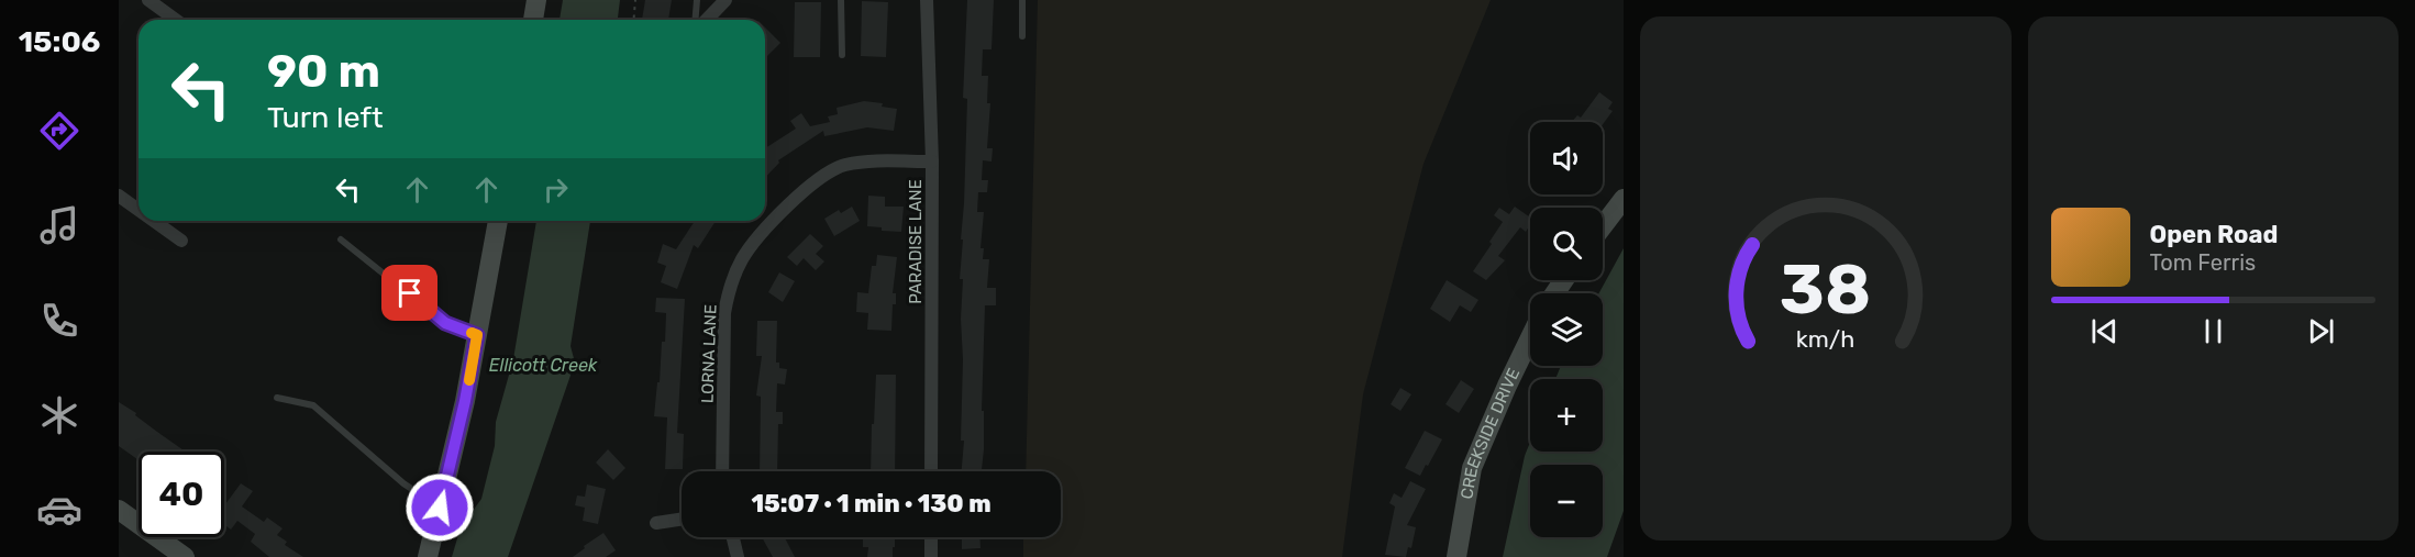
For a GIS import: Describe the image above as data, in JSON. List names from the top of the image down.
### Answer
{
  "streets": {
    "street": ["PARADISE LANE", "LORNA LANE", "CREEKSIDE DRIVE"]
  },
  "crossings": [
    ["PARADISE LANE", "LORNA LANE"]
  ],
  "water": ["Ellicott Creek"],
  "page": {
    "tabs": "15:06",
    "turn": ["90 m", "Turn left"],
    "map_buttons": ["+", "−"],
    "song": ["Open Road", "Tom Ferris"],
    "limit": "40",
    "trip": "15:07 · 1 min · 130 m",
    "gauge": ["38", "km/h"]
  }
}
